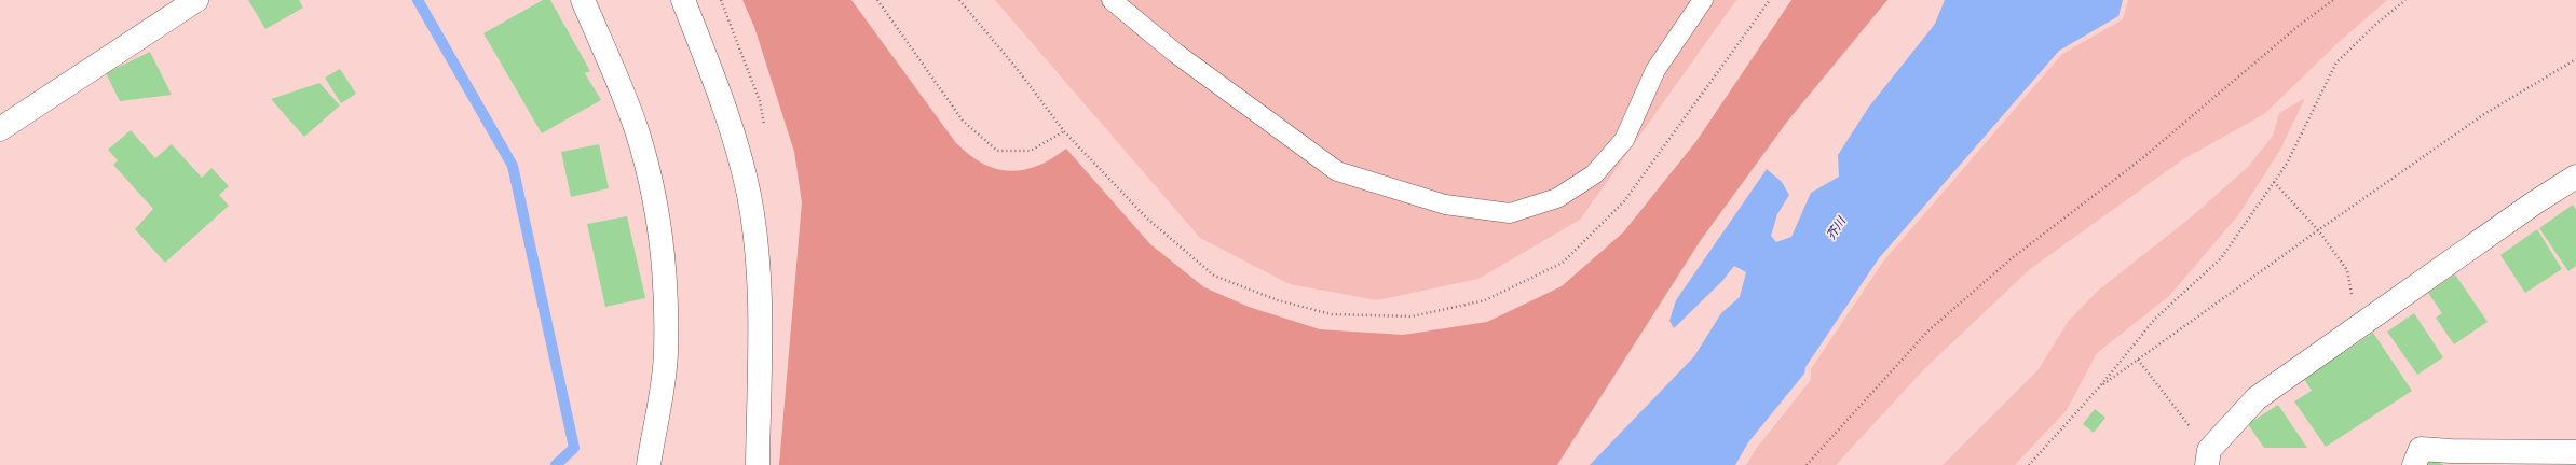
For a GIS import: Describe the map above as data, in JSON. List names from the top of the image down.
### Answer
{
  "water": ["芥川"]
}
